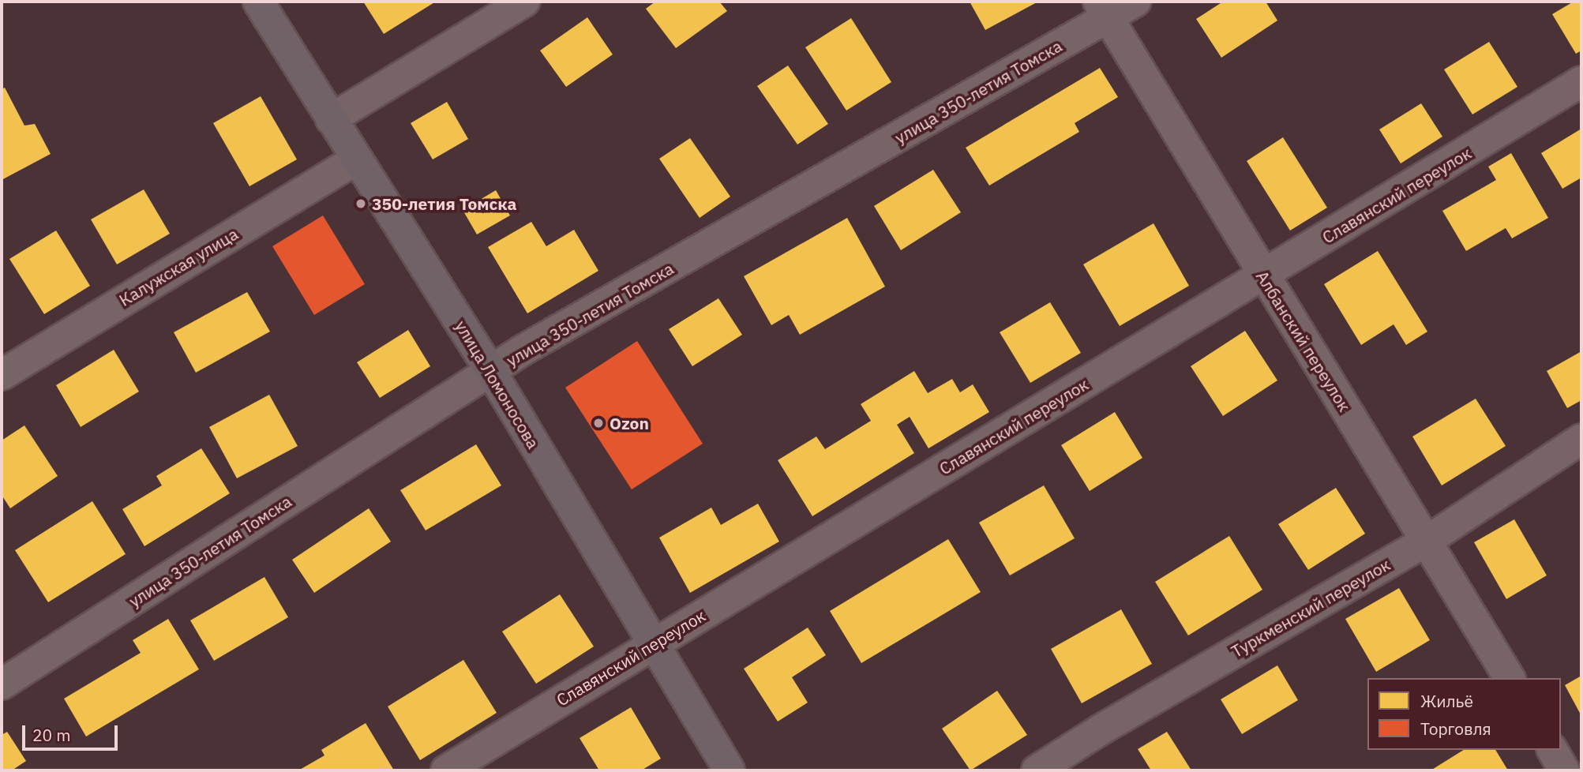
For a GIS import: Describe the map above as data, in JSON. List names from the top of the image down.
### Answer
{
  "streets": {
    "street": [
      "улица 350-летия Томска",
      "Славянский переулок",
      "Калужская улица",
      "Албанский переулок",
      "улица Ломоносова",
      "Туркменский переулок"
    ]
  },
  "crossings": [
    ["улица 350-летия Томска", "Албанский переулок"],
    ["улица 350-летия Томска", "улица Ломоносова"],
    ["Славянский переулок", "Албанский переулок"],
    ["Славянский переулок", "улица Ломоносова"],
    ["Калужская улица", "улица Ломоносова"],
    ["Албанский переулок", "Туркменский переулок"]
  ],
  "places": ["350-летия Томска", "Ozon"],
  "legend": ["Жильё", "Торговля"],
  "scale_bar": "20 m"
}
